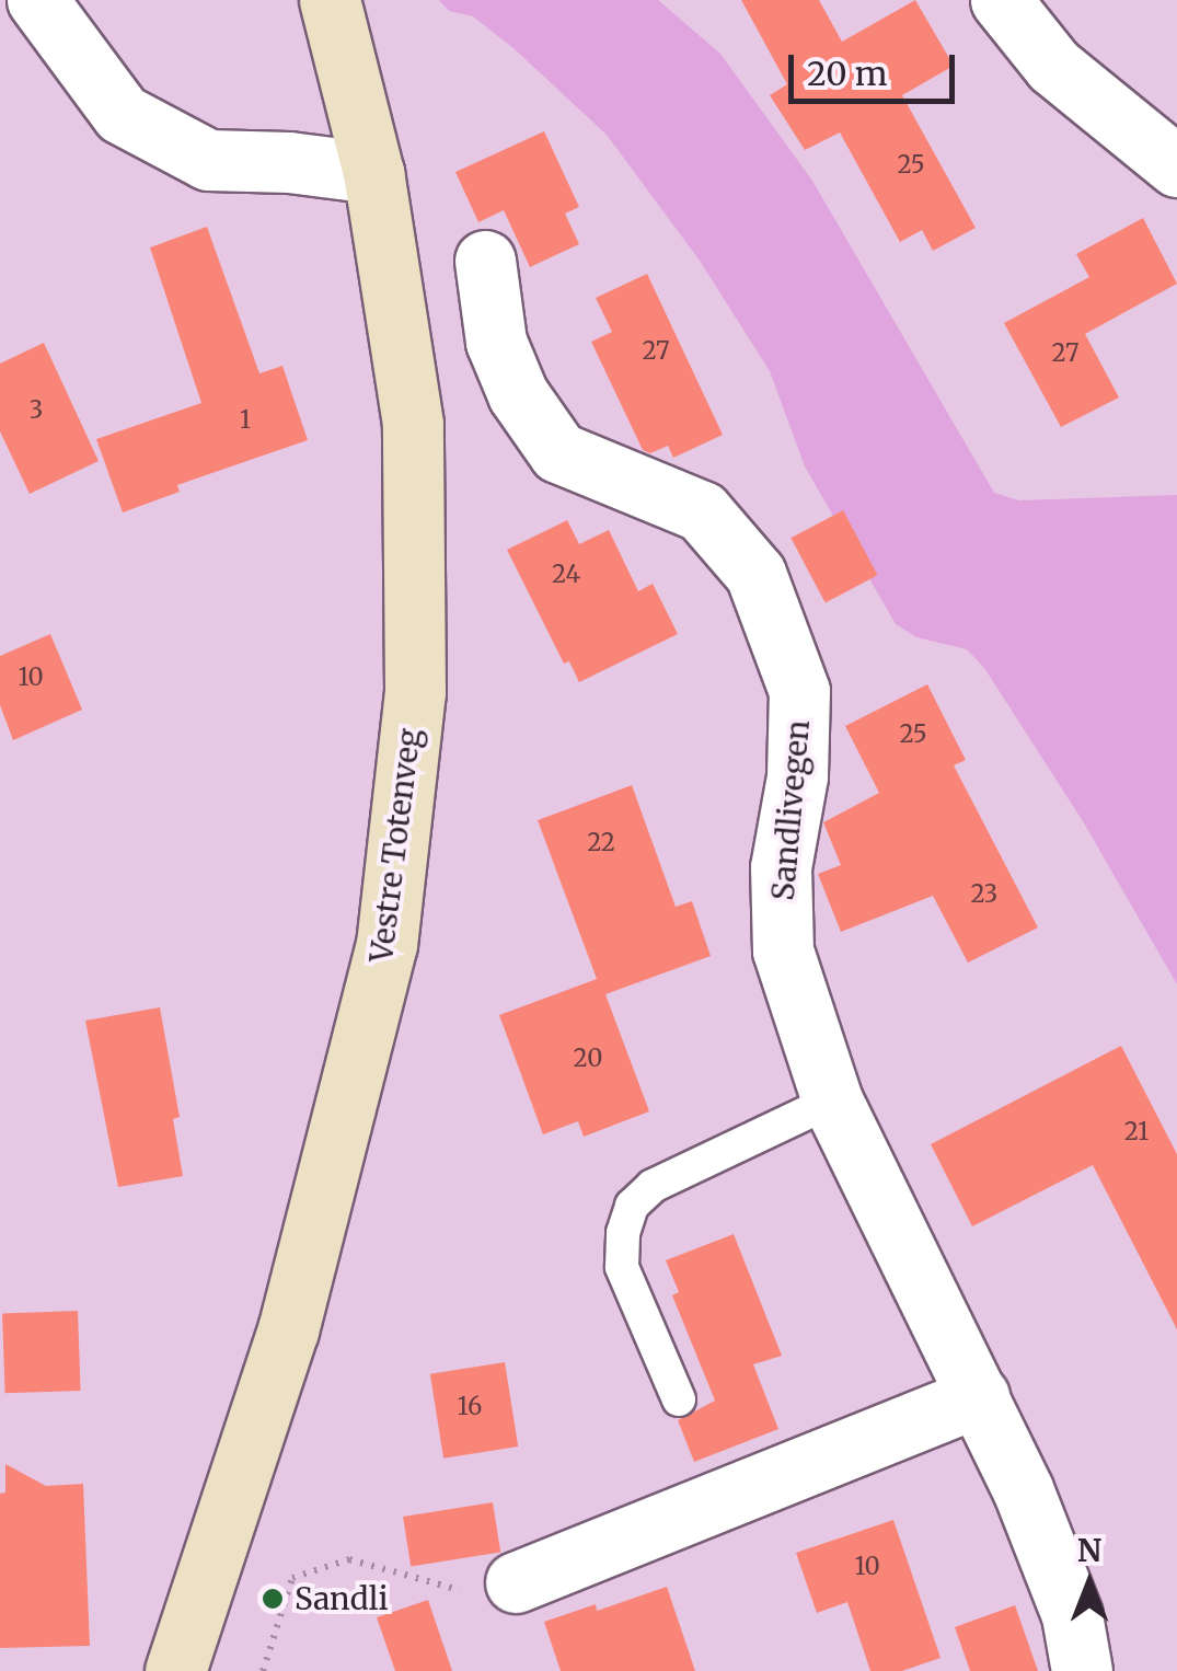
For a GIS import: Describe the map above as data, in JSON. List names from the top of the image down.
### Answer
{
  "streets": {
    "main road": ["Vestre Totenveg"],
    "street": ["Sandlivegen"]
  },
  "places": ["Sandli"],
  "house_numbers": [
    "25",
    "27",
    "27",
    "3",
    "1",
    "24",
    "10",
    "25",
    "22",
    "23",
    "20",
    "21",
    "16",
    "10"
  ],
  "scale_bar": "20 m",
  "north": "top"
}
